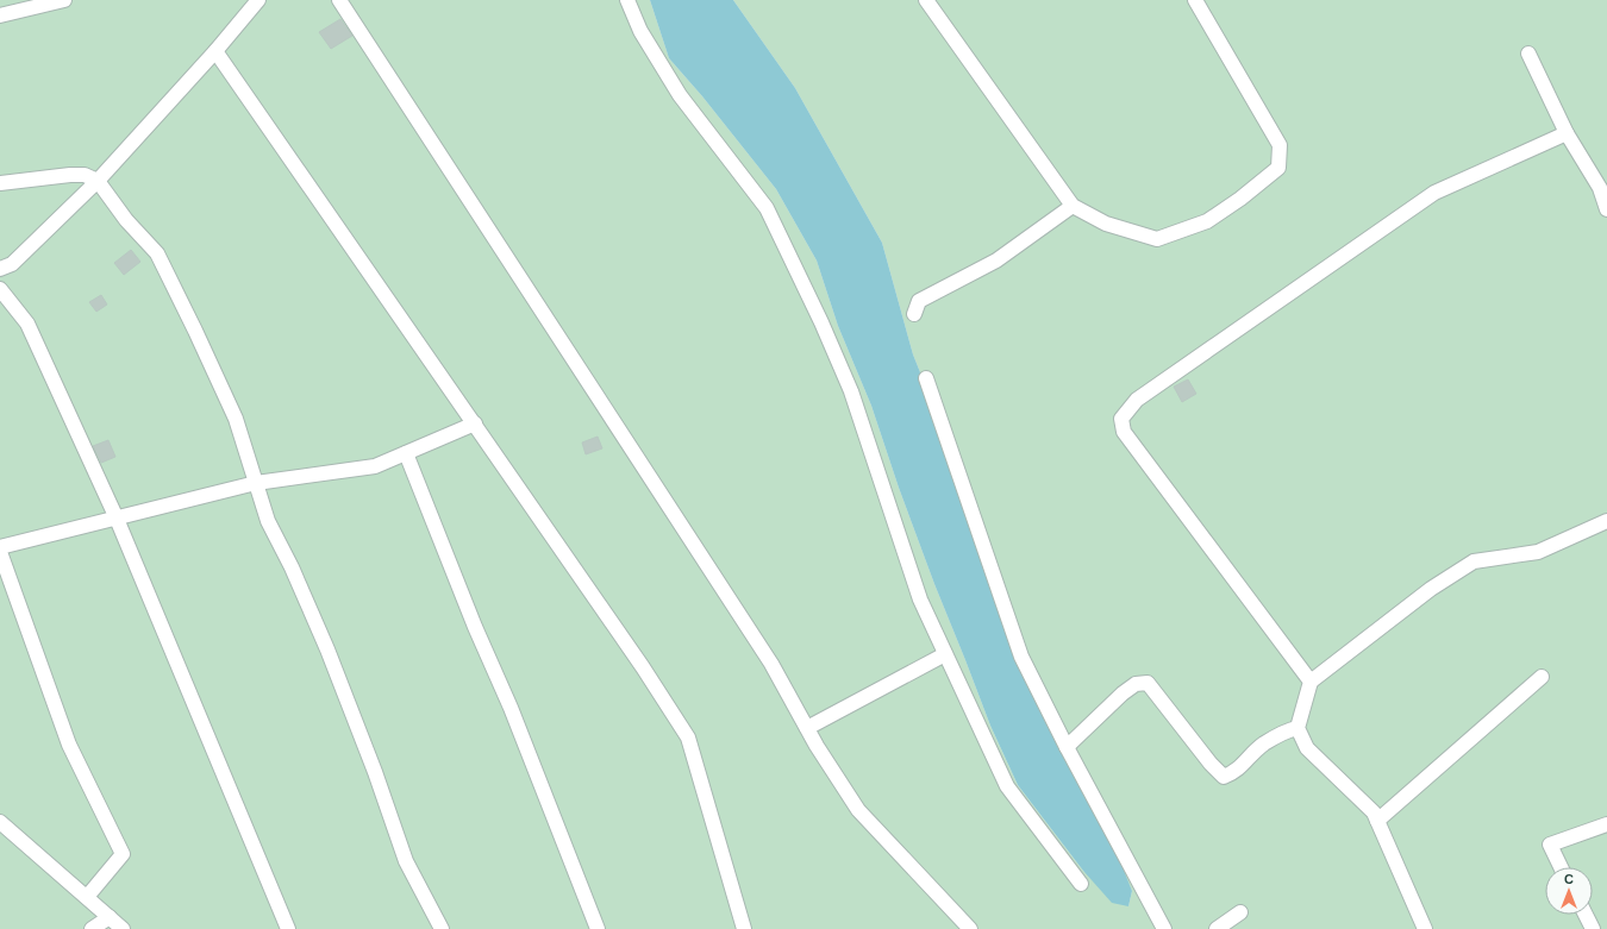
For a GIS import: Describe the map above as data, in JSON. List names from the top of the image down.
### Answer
{
  "north": "top"
}
